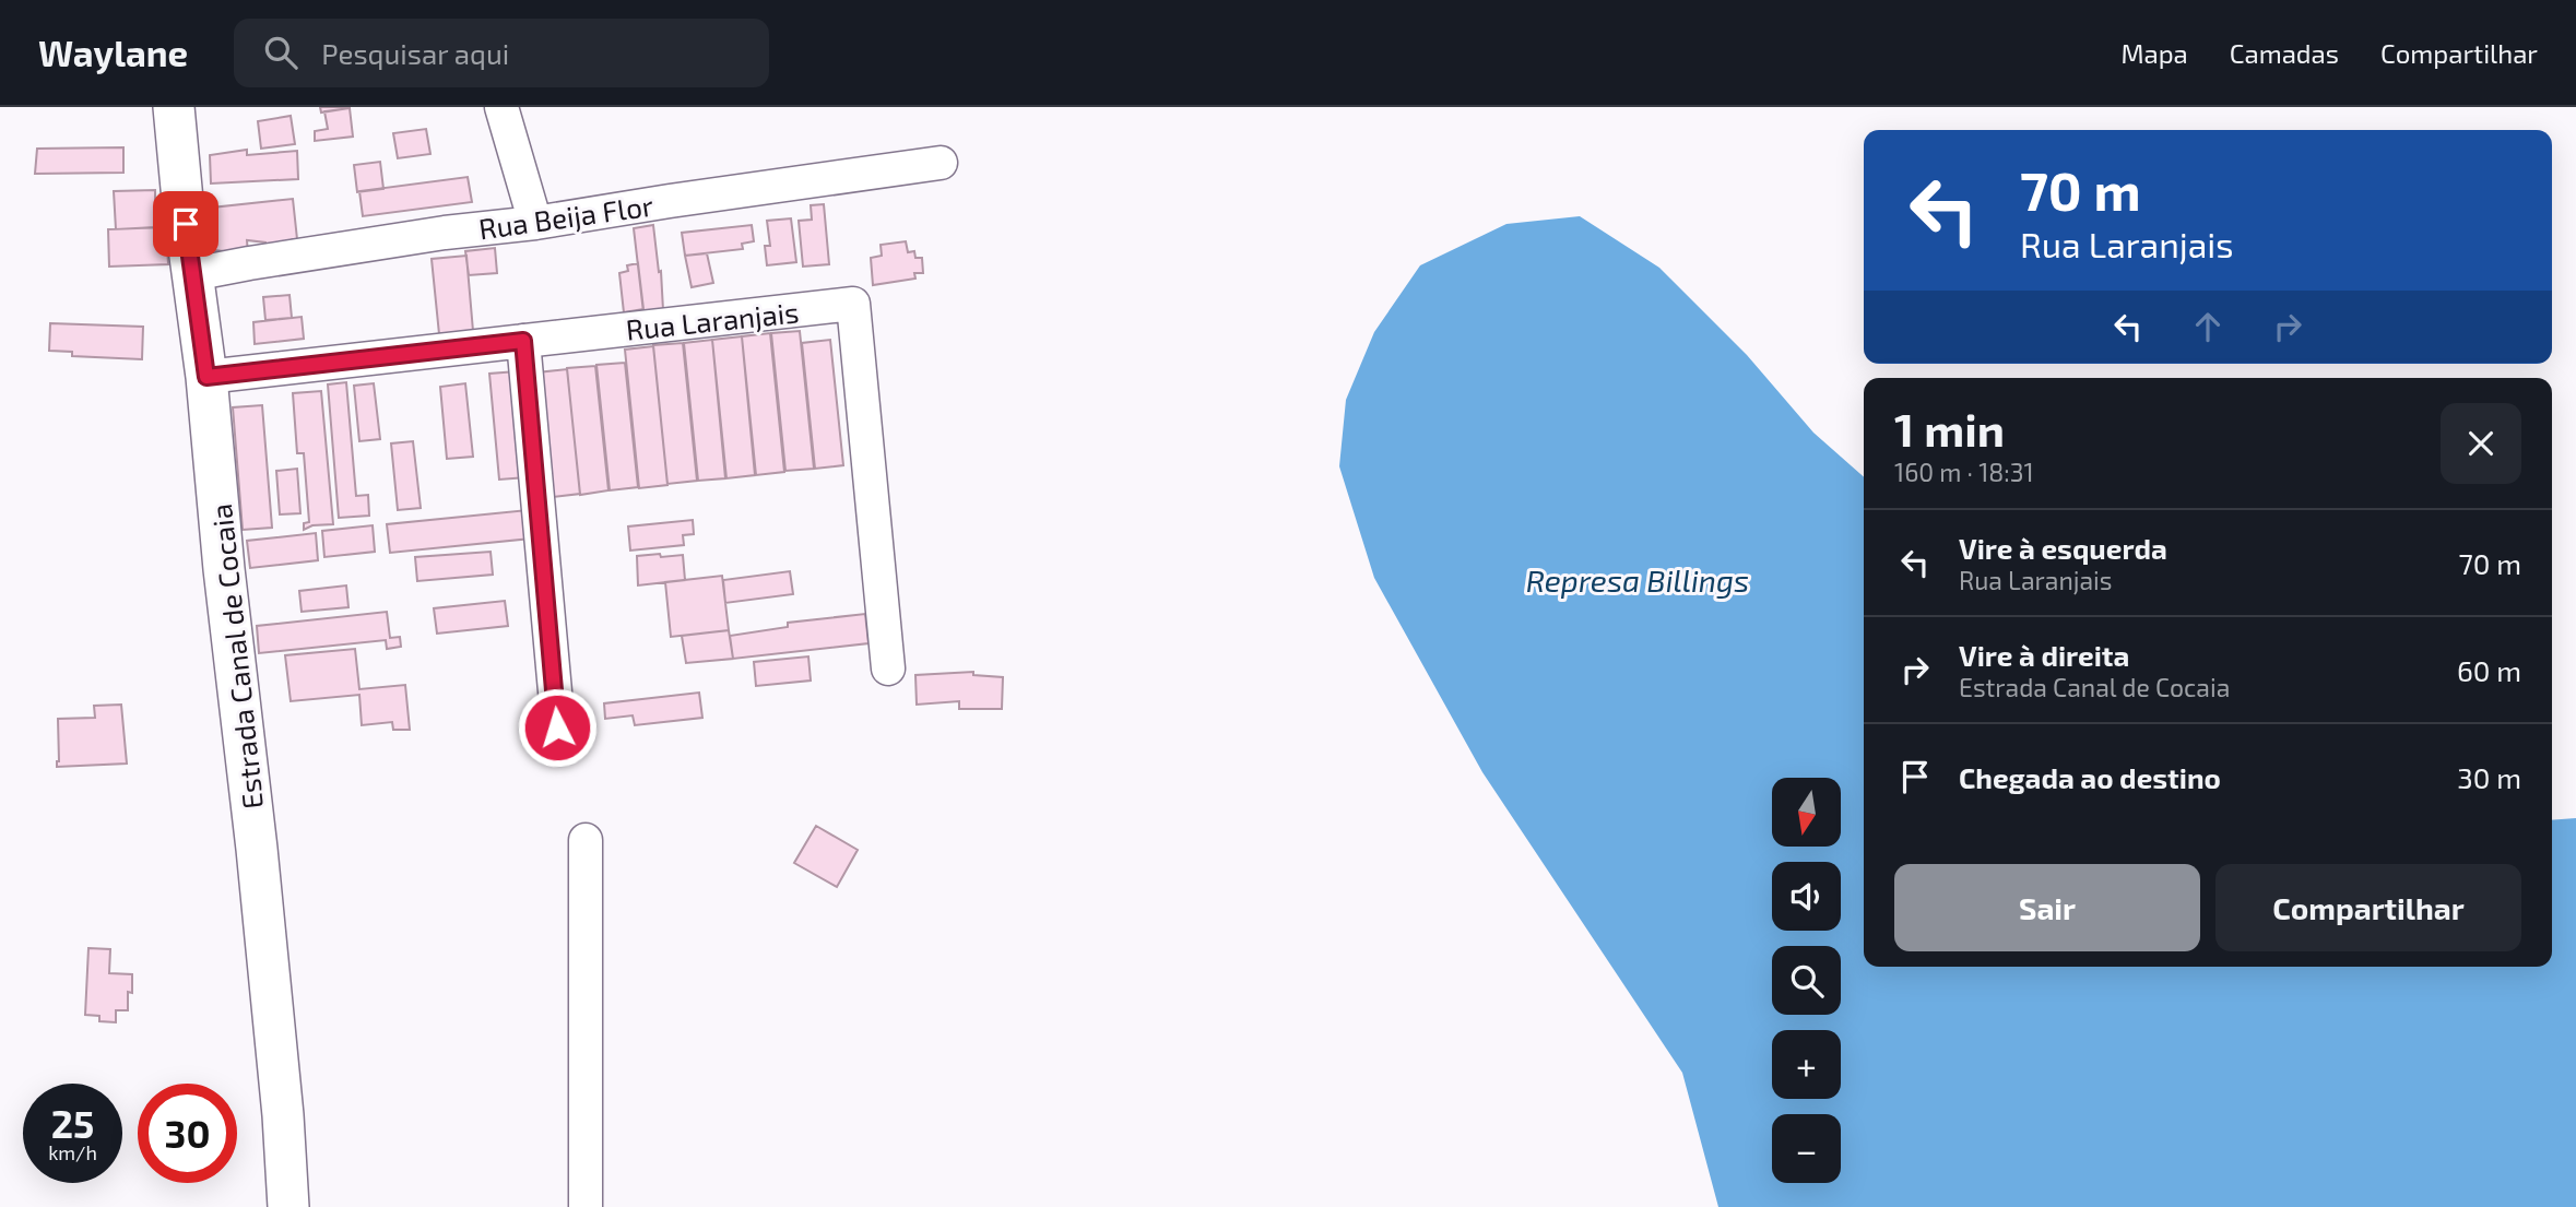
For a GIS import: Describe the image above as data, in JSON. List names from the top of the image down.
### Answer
{
  "streets": {
    "street": ["Rua Beija Flor", "Rua Laranjais", "Estrada Canal de Cocaia"]
  },
  "crossings": [
    ["Rua Beija Flor", "Estrada Canal de Cocaia"],
    ["Rua Laranjais", "Estrada Canal de Cocaia"]
  ],
  "water": ["Represa Billings"],
  "north": "bottom",
  "page": {
    "header": "Waylane",
    "search": "Pesquisar aqui",
    "nav": ["Mapa", "Camadas", "Compartilhar"],
    "turn": ["70 m", "Rua Laranjais"],
    "heading": ["1 min", "160 m · 18:31"],
    "list": [
      {
        "name": "Vire à esquerda",
        "note": "Rua Laranjais",
        "value": "70 m"
      },
      {
        "name": "Vire à direita",
        "note": "Estrada Canal de Cocaia",
        "value": "60 m"
      },
      {
        "name": "Chegada ao destino",
        "value": "30 m"
      }
    ],
    "map_buttons": ["+", "−"],
    "buttons": ["Sair", "Compartilhar"],
    "speed": "25 km/h",
    "limit": "30"
  }
}
